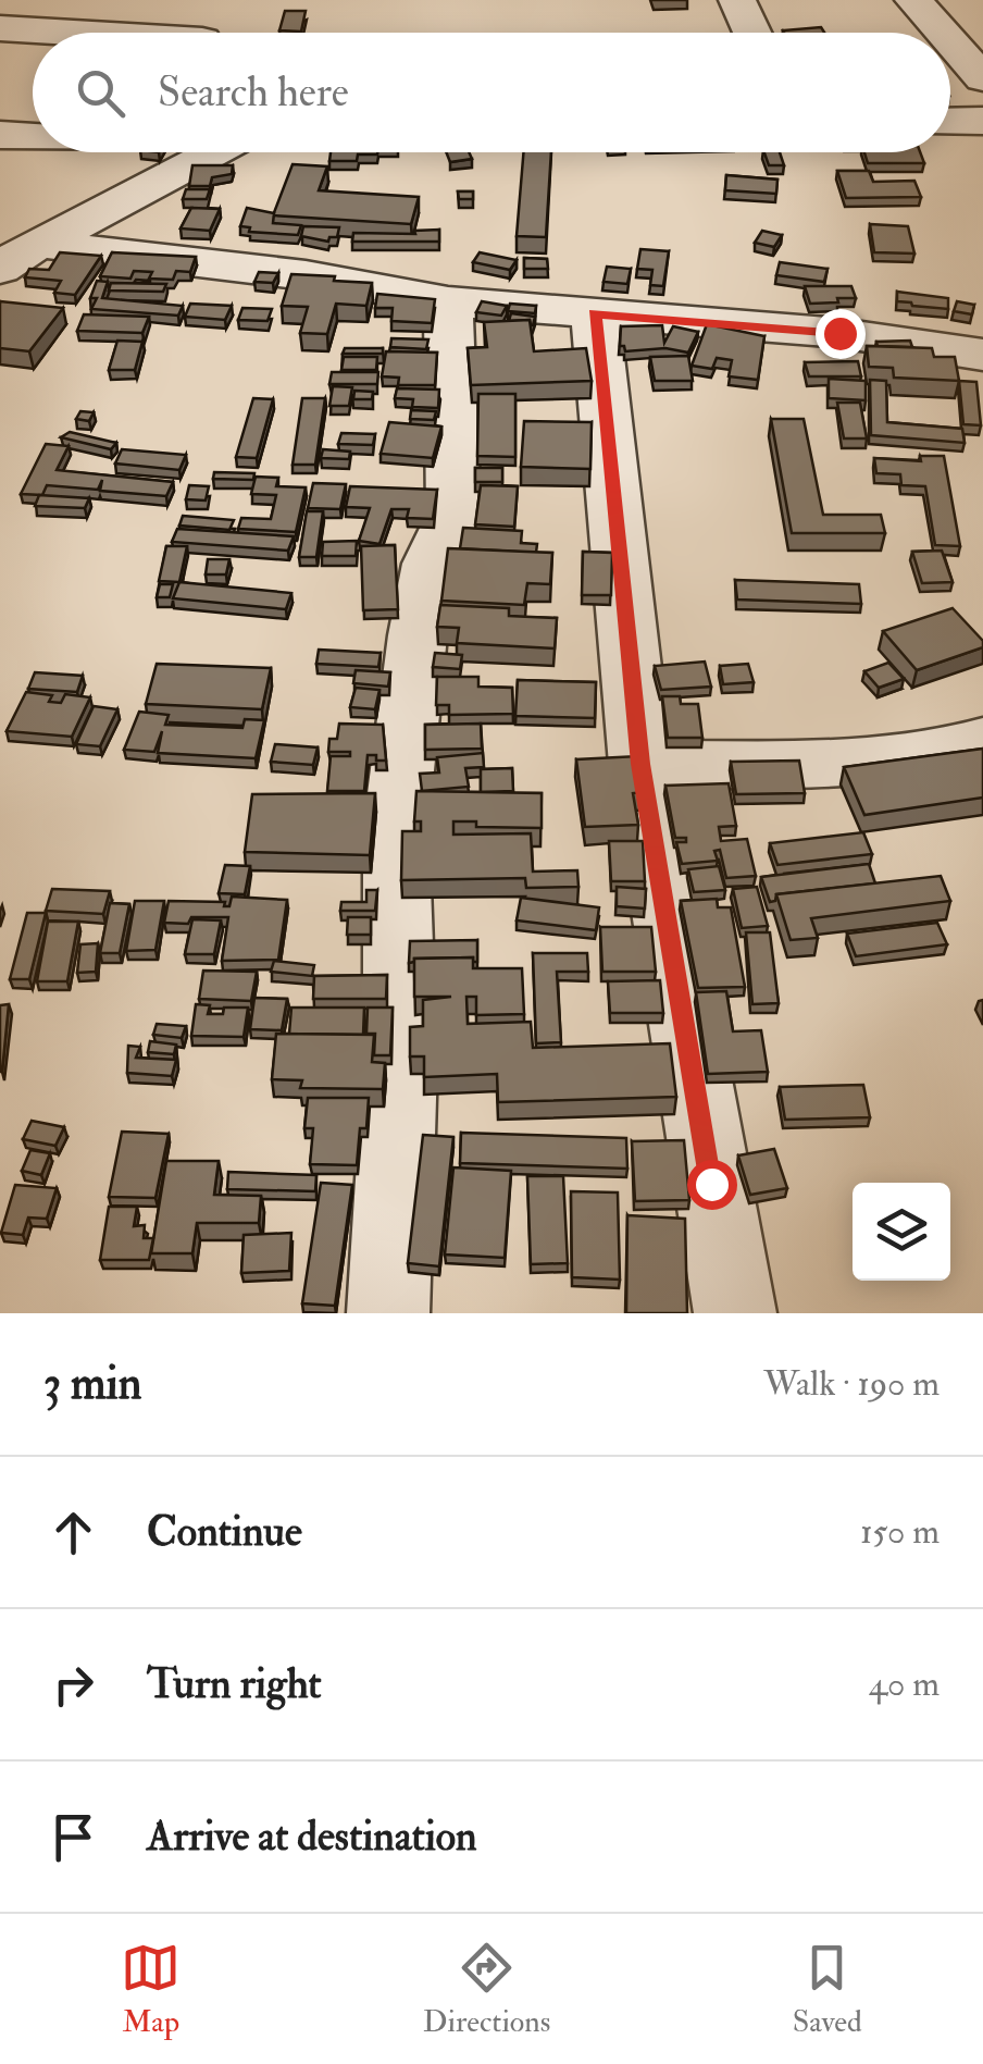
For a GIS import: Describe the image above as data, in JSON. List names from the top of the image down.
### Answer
{
  "page": {
    "search": "Search here",
    "heading": ["3 min", "Walk · 190 m"],
    "list": [
      ["Continue", "150 m"],
      ["Turn right", "40 m"],
      "Arrive at destination"
    ],
    "nav": ["Map", "Directions", "Saved"]
  }
}
